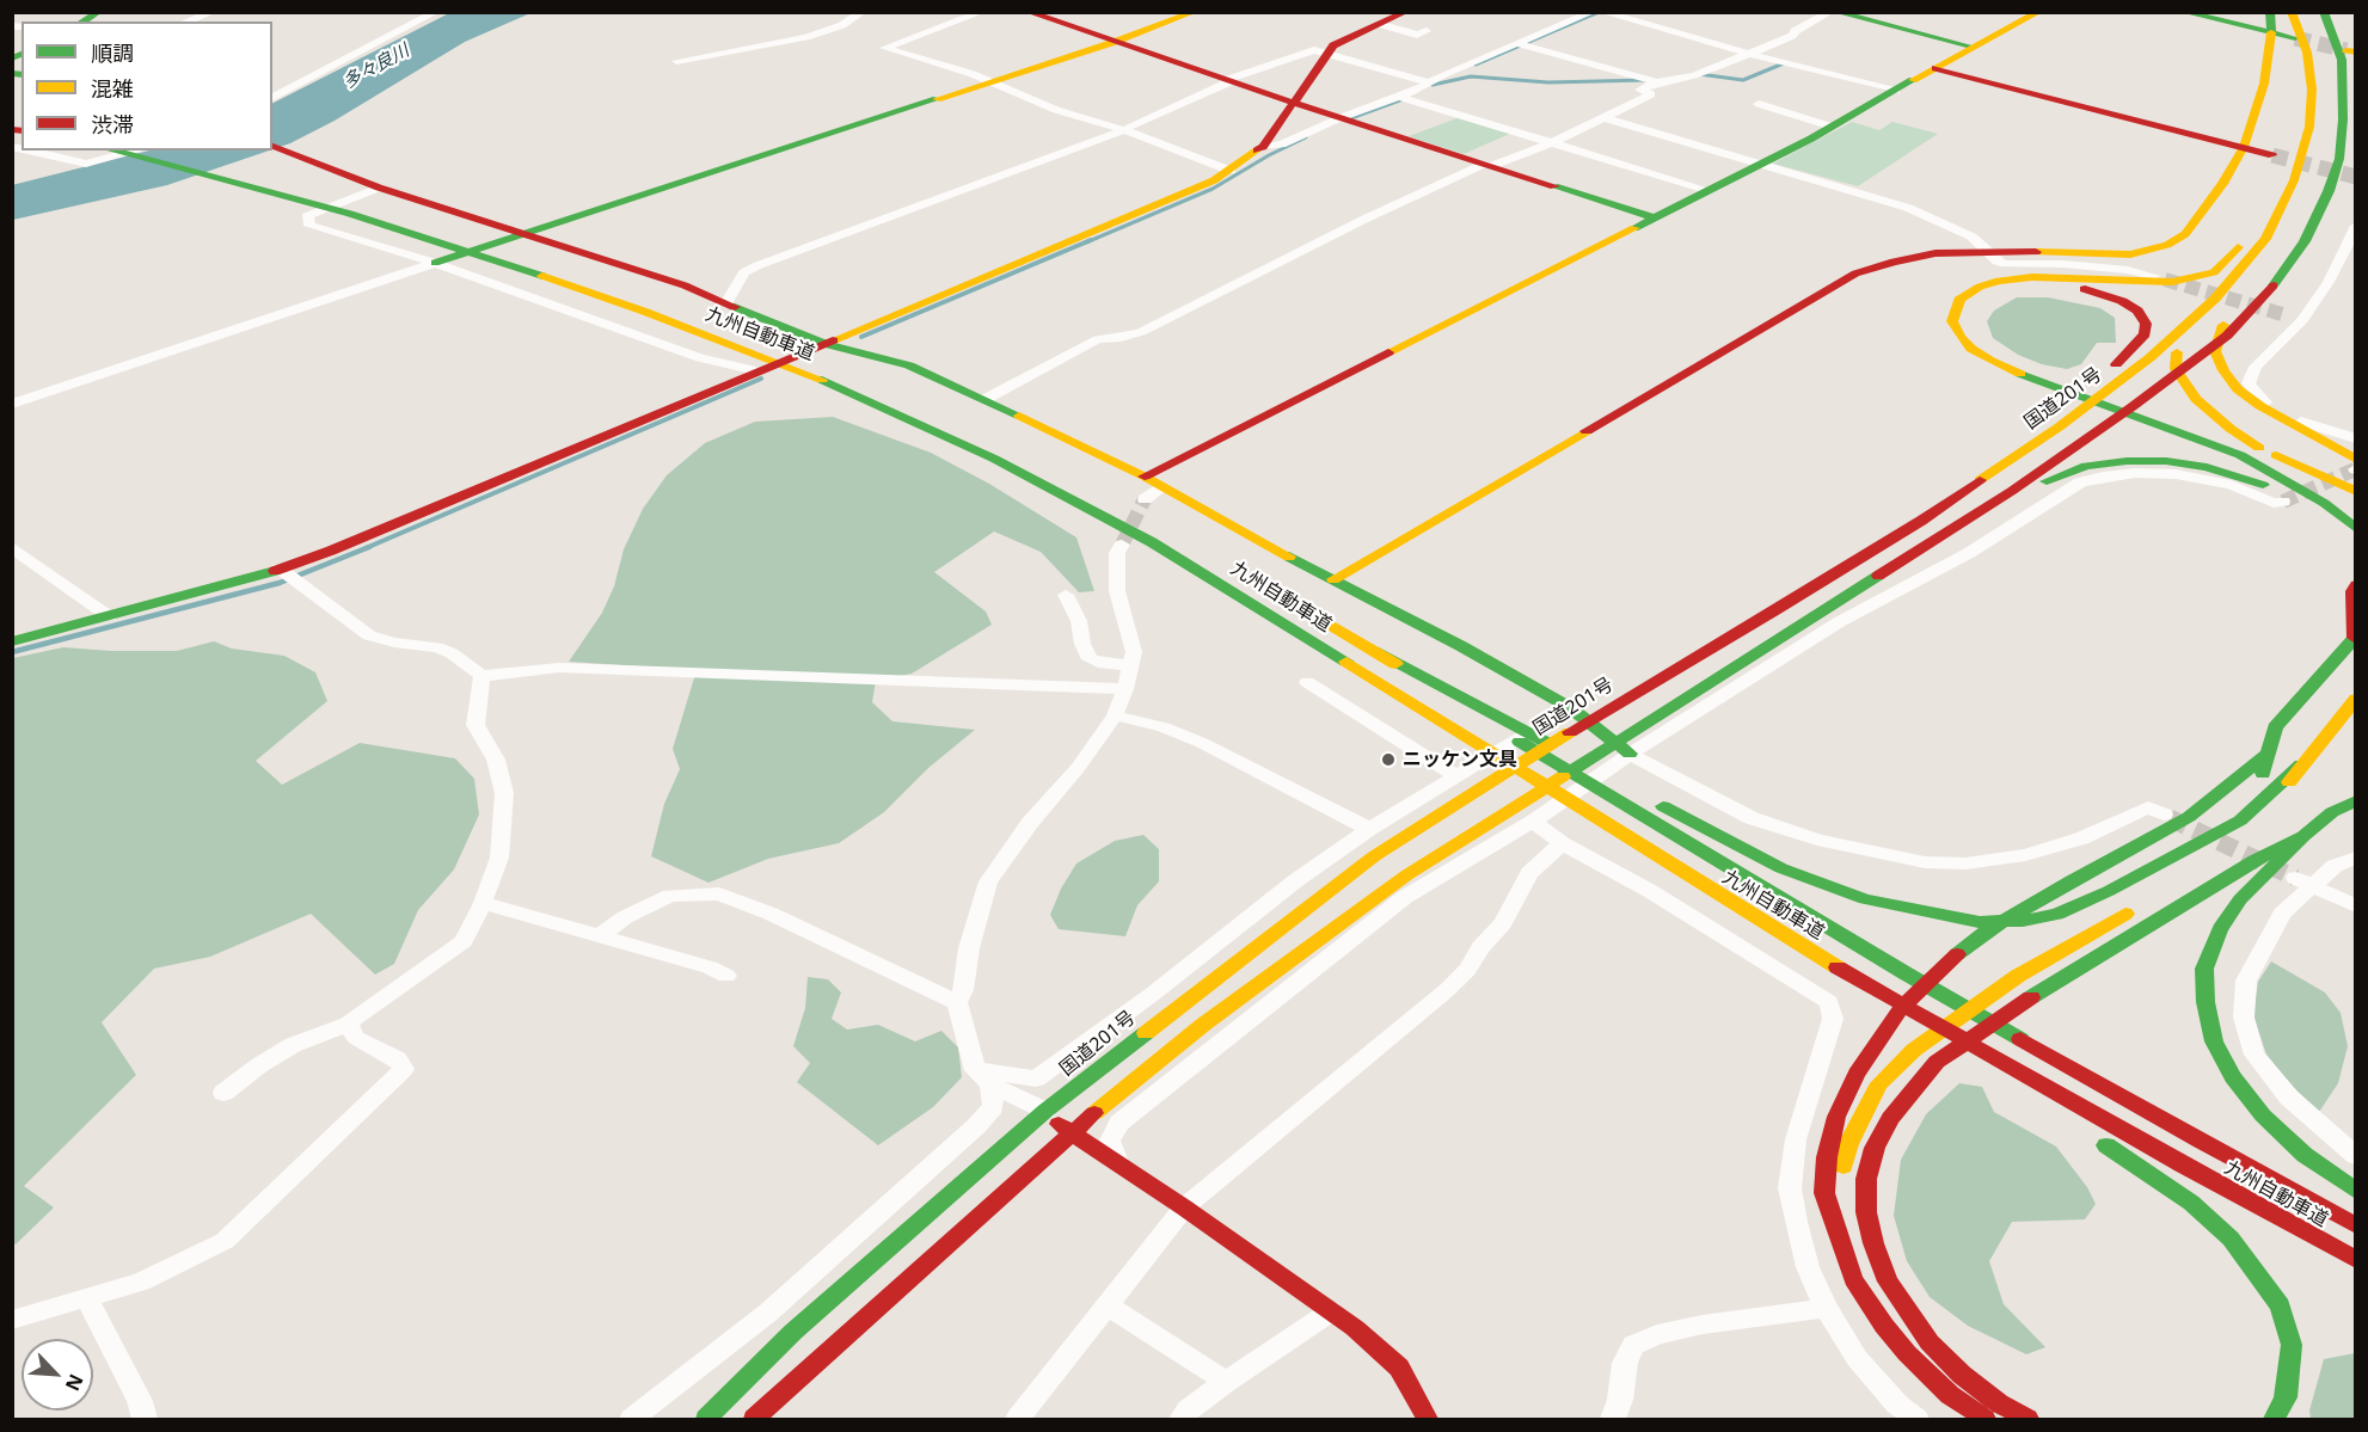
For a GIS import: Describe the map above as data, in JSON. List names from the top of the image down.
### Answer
{
  "streets": {
    "main road": ["九州自動車道", "国道201号"]
  },
  "water": ["多々良川"],
  "places": ["ニッケン文具"],
  "legend": ["順調", "混雑", "渋滞"],
  "north": "bottom right"
}
